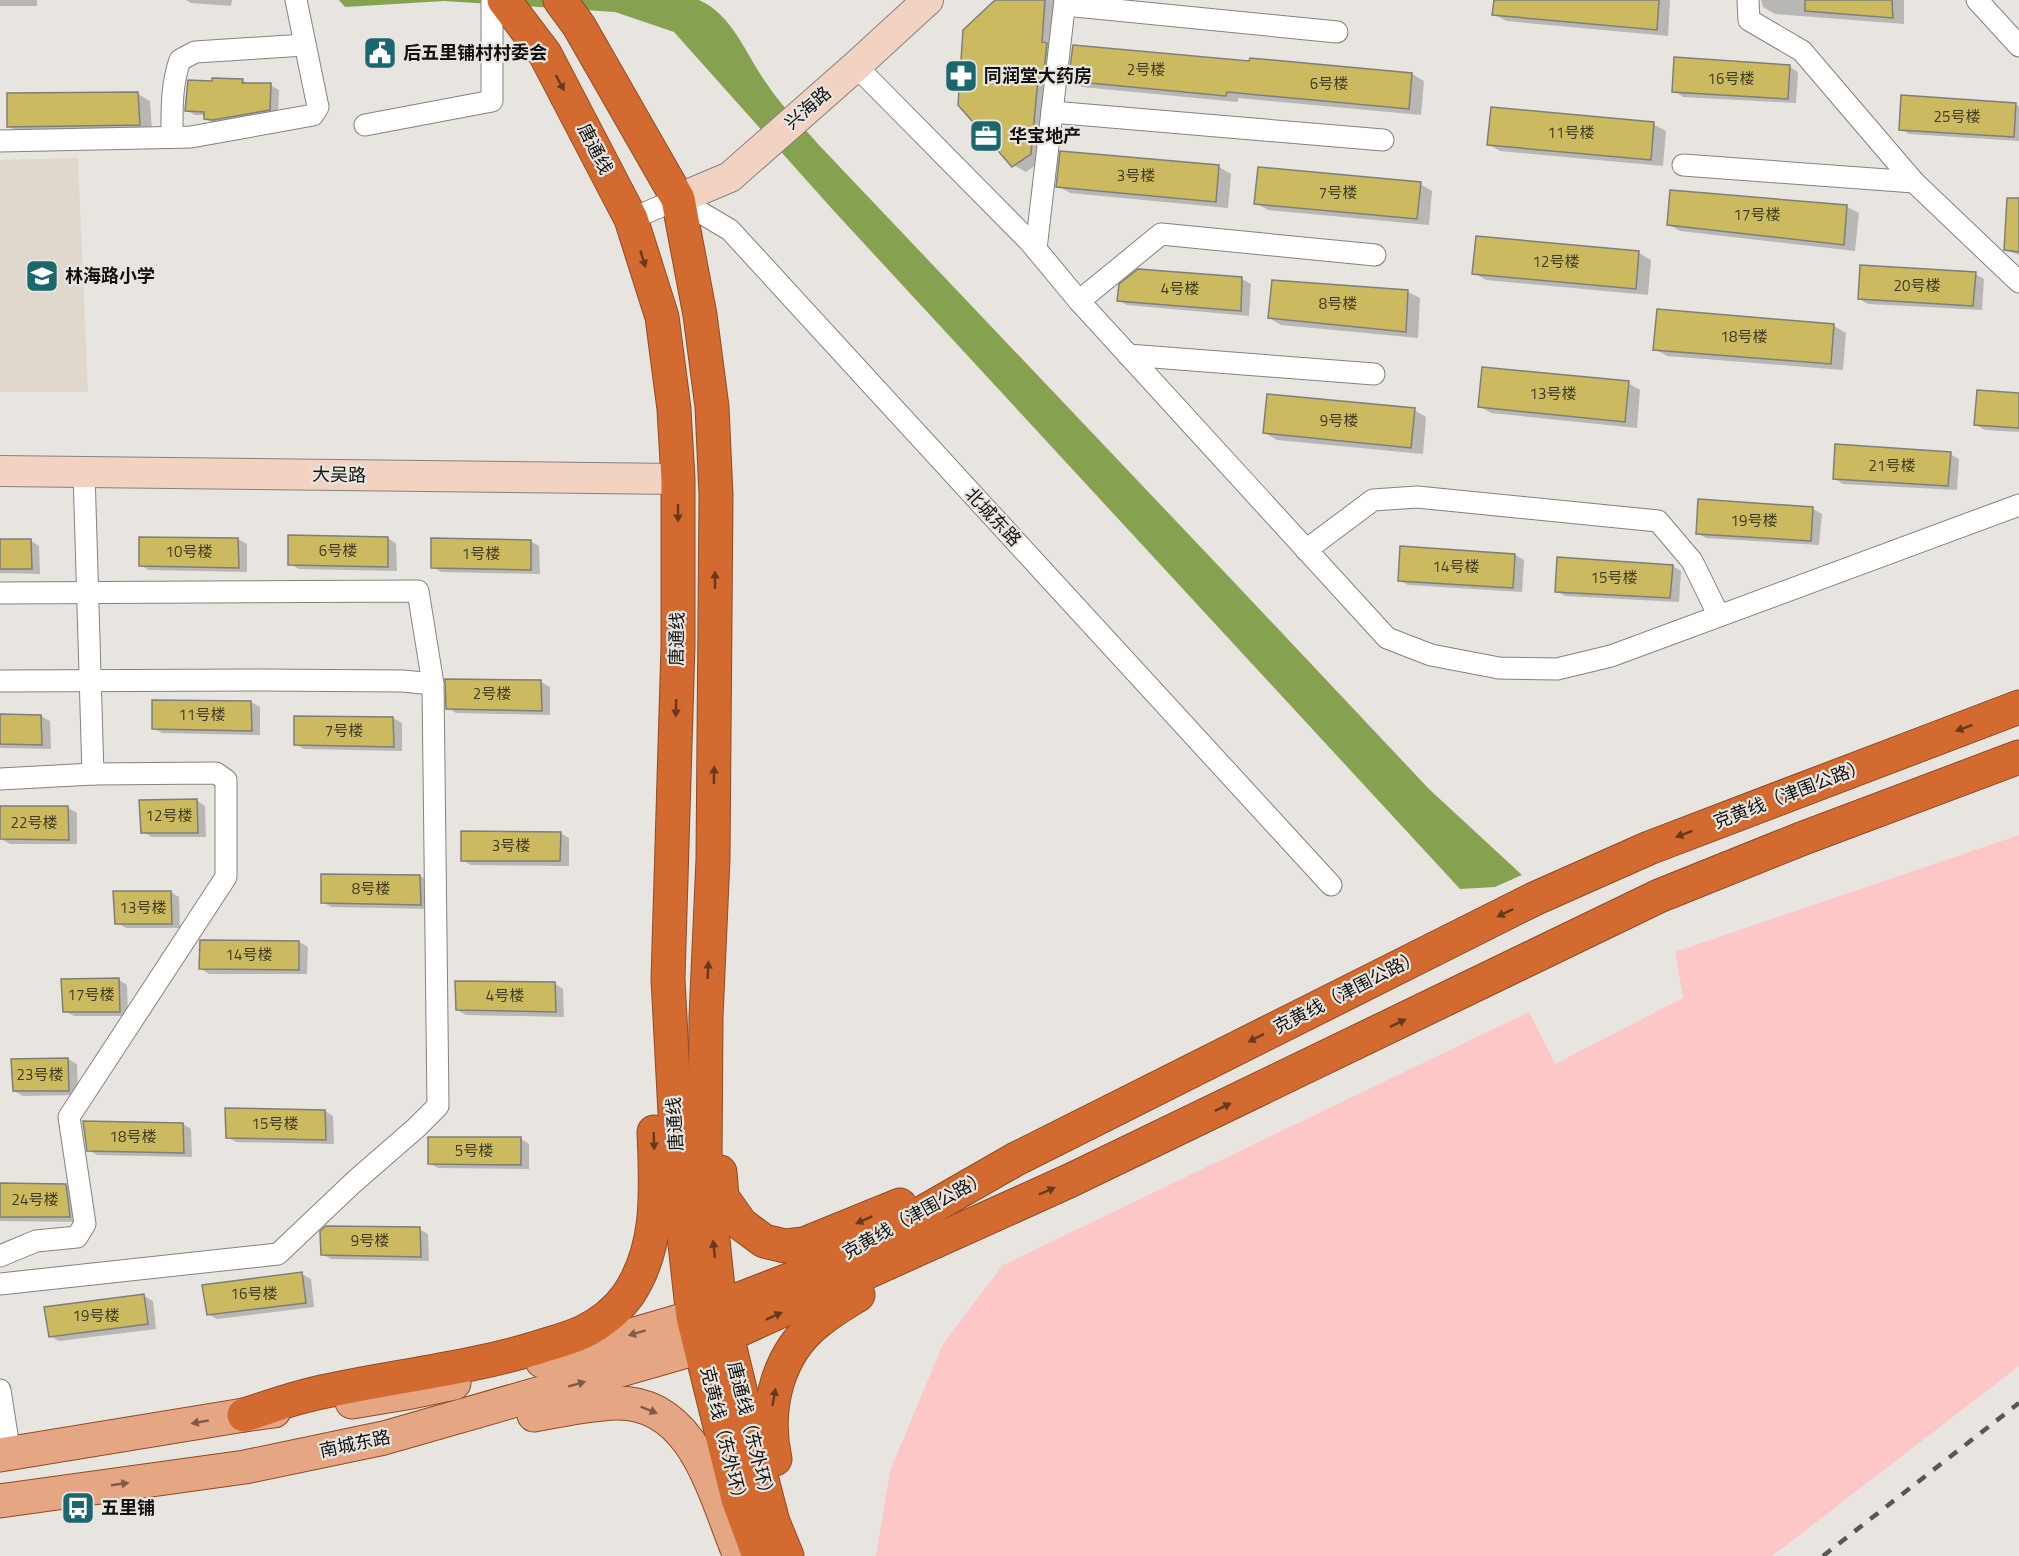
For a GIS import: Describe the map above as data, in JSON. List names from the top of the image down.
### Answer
{
  "streets": {
    "highway": [
      "唐通线",
      "克黄线（津围公路）",
      "唐通线（东外环）",
      "克黄线（东外环）"
    ],
    "main road": ["南城东路"],
    "street": ["兴海路", "大吴路", "北城东路"]
  },
  "crossings": [
    ["兴海路", "唐通线"],
    ["兴海路", "北城东路"],
    ["唐通线", "大吴路"],
    ["唐通线", "北城东路"],
    ["唐通线", "克黄线（津围公路）"],
    ["唐通线", "唐通线（东外环）"],
    ["唐通线", "克黄线（东外环）"],
    ["唐通线", "南城东路"],
    ["克黄线（津围公路）", "唐通线（东外环）"],
    ["克黄线（津围公路）", "克黄线（东外环）"],
    ["克黄线（津围公路）", "南城东路"],
    ["唐通线（东外环）", "克黄线（东外环）"],
    ["唐通线（东外环）", "南城东路"],
    ["克黄线（东外环）", "南城东路"]
  ],
  "places": {
    "public building": ["后五里铺村村委会"],
    "pharmacy": ["同润堂大药房"],
    "office": ["华宝地产"],
    "school or university": ["林海路小学"],
    "bus stop": ["五里铺"]
  },
  "house_numbers": [
    "2号楼",
    "16号楼",
    "6号楼",
    "25号楼",
    "11号楼",
    "3号楼",
    "7号楼",
    "17号楼",
    "12号楼",
    "20号楼",
    "4号楼",
    "8号楼",
    "18号楼",
    "13号楼",
    "9号楼",
    "21号楼",
    "19号楼",
    "6号楼",
    "10号楼",
    "1号楼",
    "14号楼",
    "15号楼",
    "2号楼",
    "11号楼",
    "7号楼",
    "12号楼",
    "22号楼",
    "3号楼",
    "8号楼",
    "13号楼",
    "14号楼",
    "17号楼",
    "4号楼",
    "23号楼",
    "15号楼",
    "18号楼",
    "5号楼",
    "24号楼",
    "9号楼",
    "16号楼",
    "19号楼"
  ]
}
